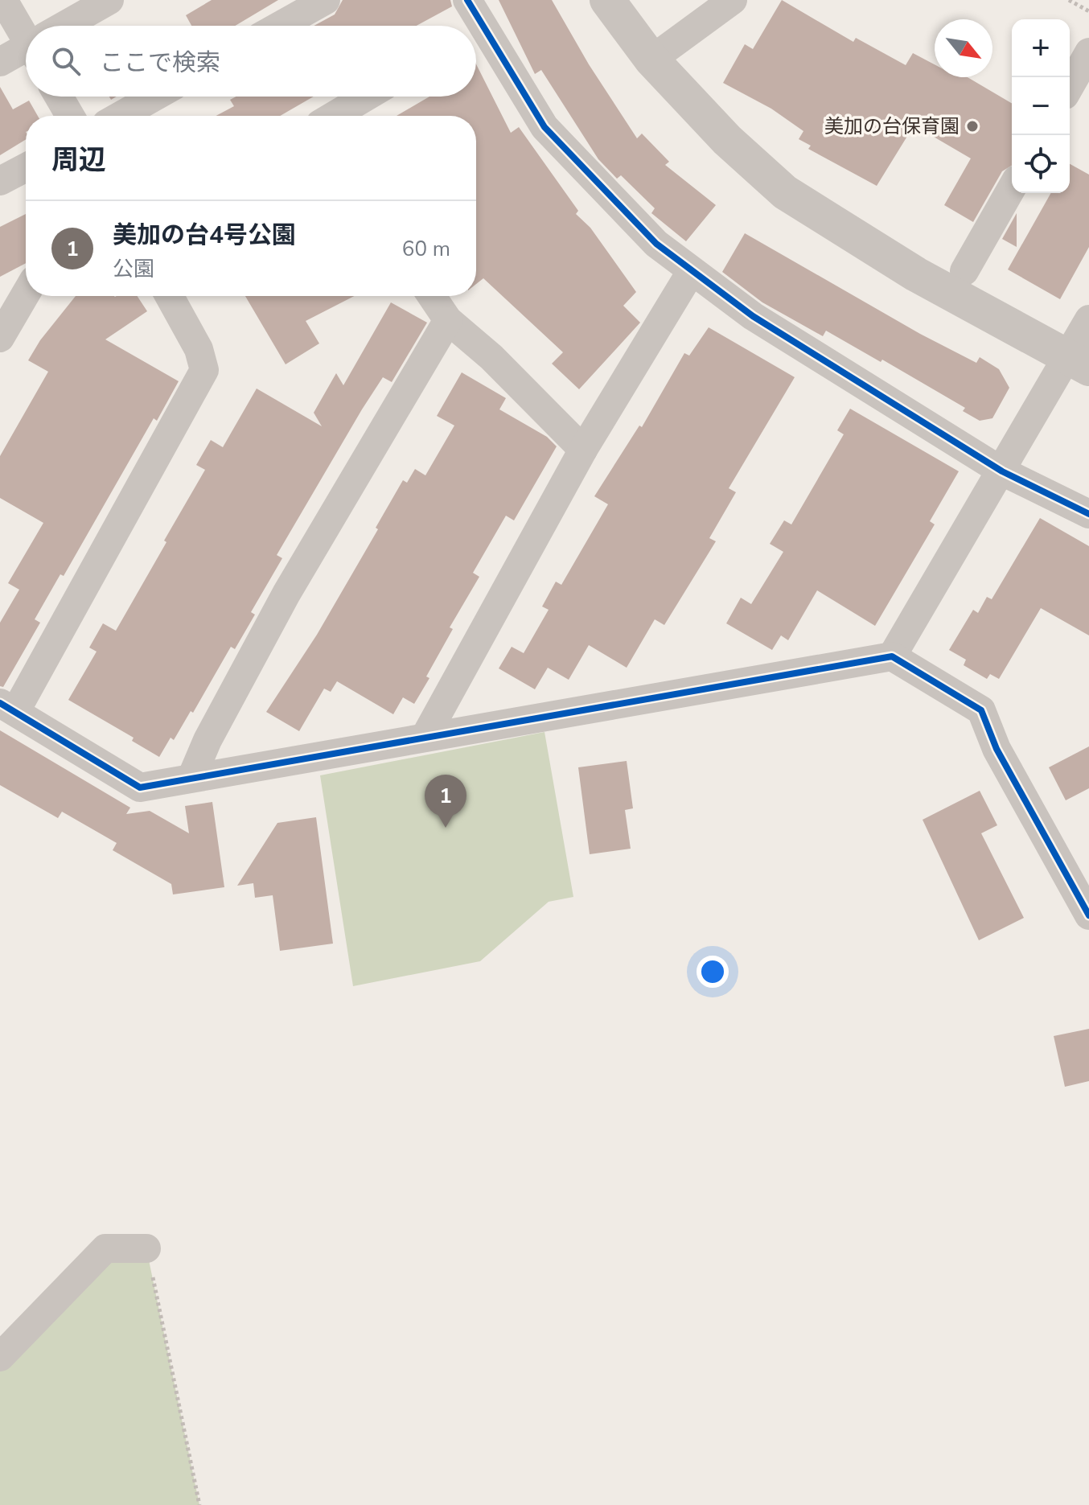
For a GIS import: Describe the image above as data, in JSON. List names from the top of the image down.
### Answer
{
  "places": ["美加の台保育園"],
  "north": "bottom right",
  "page": {
    "map_buttons": ["+", "−"],
    "search": "ここで検索",
    "heading": "周辺",
    "list": [
      {
        "mark": "1",
        "name": "美加の台4号公園",
        "note": "公園",
        "value": "60 m"
      }
    ],
    "pins": "1"
  }
}
